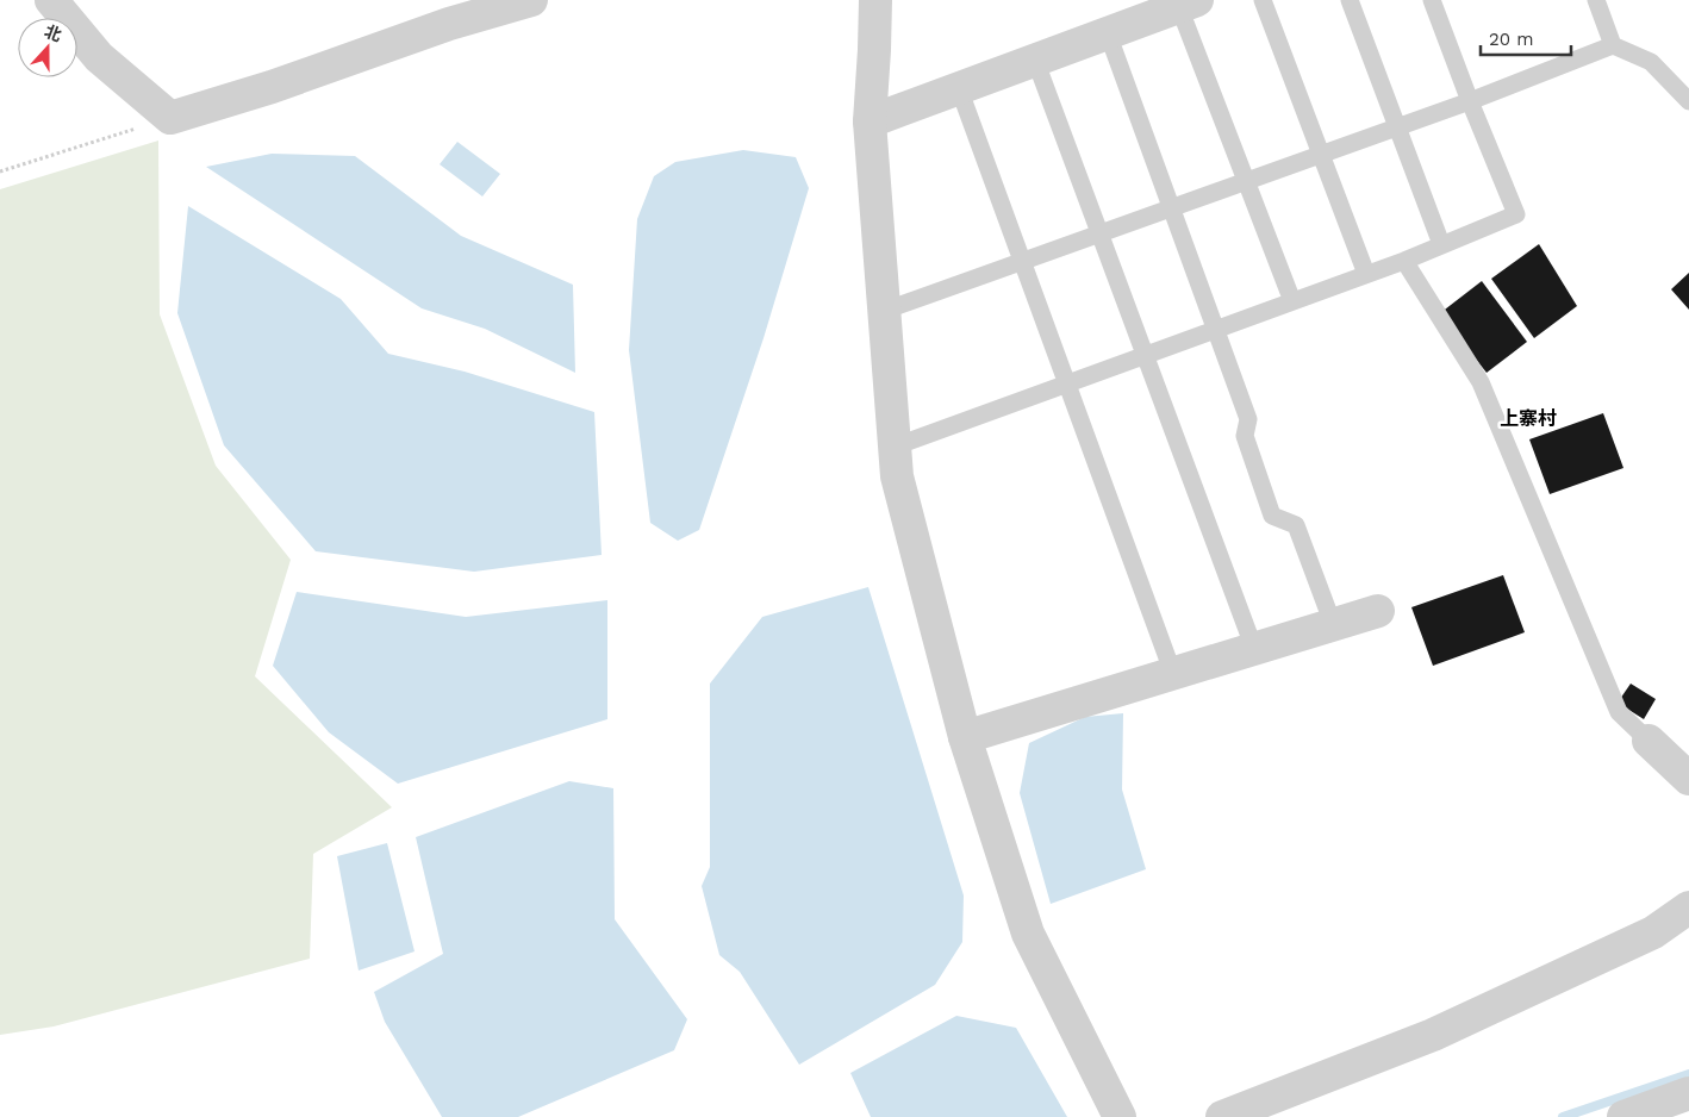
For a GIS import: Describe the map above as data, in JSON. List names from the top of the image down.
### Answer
{
  "districts": ["上寨村"],
  "scale_bar": "20 m",
  "north": "top"
}
